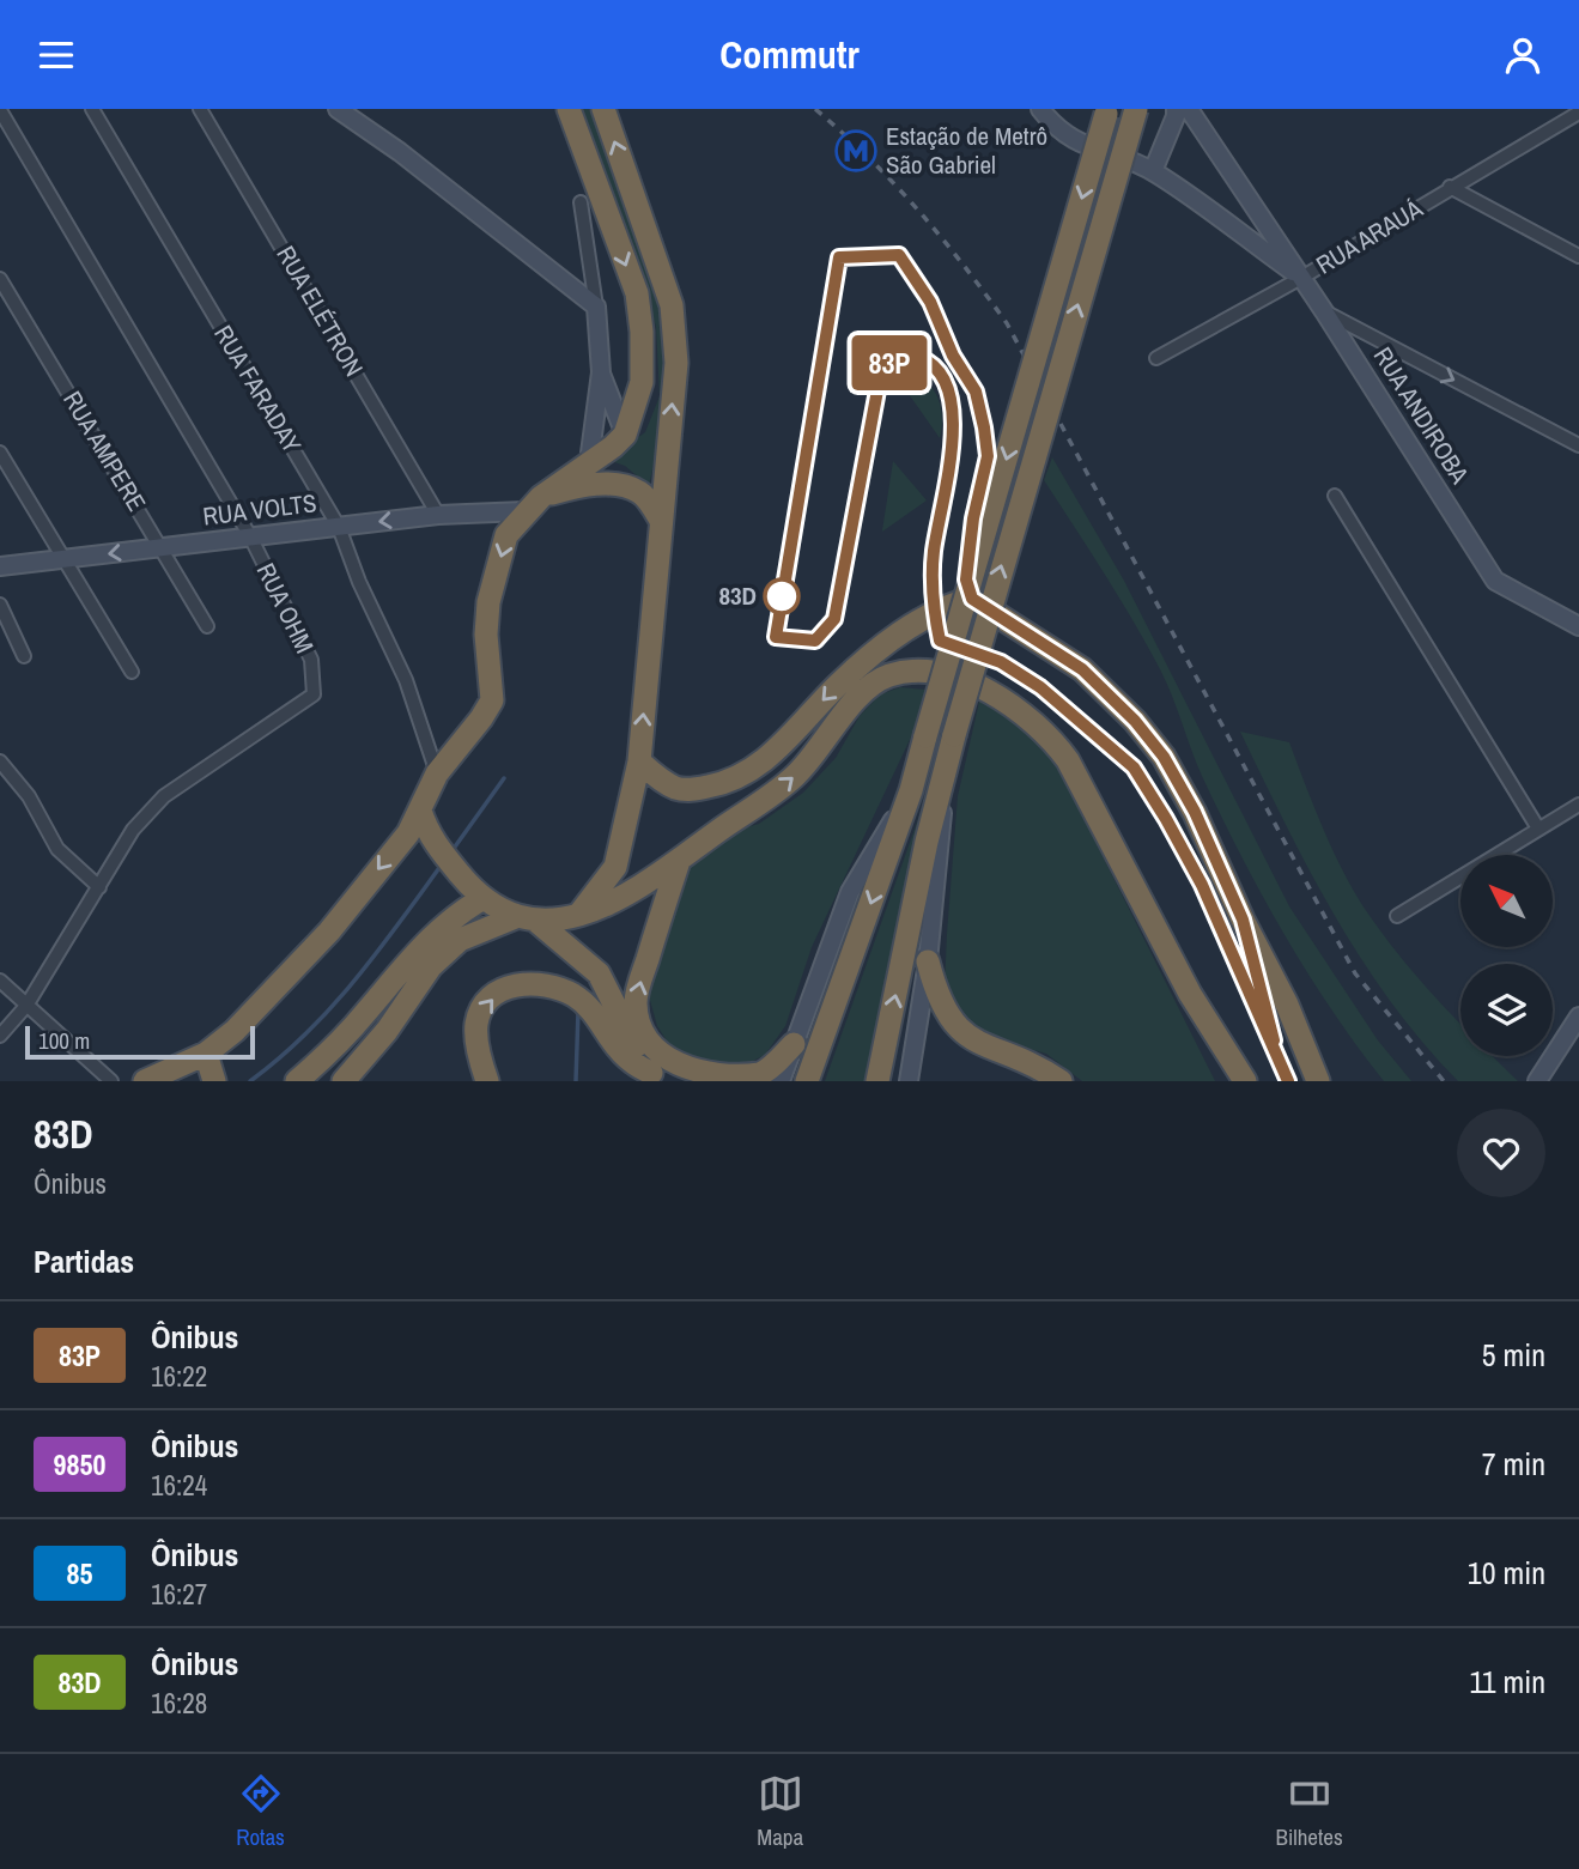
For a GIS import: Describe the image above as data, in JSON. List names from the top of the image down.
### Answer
{
  "streets": {
    "street": [
      "RUA ARAUÁ",
      "RUA ELÉTRON",
      "RUA FARADAY",
      "RUA ANDIROBA",
      "RUA AMPERE",
      "RUA VOLTS",
      "RUA OHM"
    ]
  },
  "crossings": [
    ["RUA ARAUÁ", "RUA ANDIROBA"],
    ["RUA ELÉTRON", "RUA VOLTS"],
    ["RUA FARADAY", "RUA VOLTS"],
    ["RUA AMPERE", "RUA VOLTS"],
    ["RUA VOLTS", "RUA OHM"]
  ],
  "one_way": ["RUA VOLTS"],
  "places": {
    "metro station": ["Estação de Metrô São Gabriel"],
    "other": ["83D"]
  },
  "lines": ["bus line 83P"],
  "scale_bar": "100 m",
  "north": "top left",
  "page": {
    "header": "Commutr",
    "on_map": "83P",
    "scale": "100 m",
    "heading": [
      ["83D", "Ônibus"],
      "Partidas"
    ],
    "list": [
      {
        "mark": "83P",
        "name": "Ônibus",
        "note": "16:22",
        "value": "5 min"
      },
      {
        "mark": "9850",
        "name": "Ônibus",
        "note": "16:24",
        "value": "7 min"
      },
      {
        "mark": "85",
        "name": "Ônibus",
        "note": "16:27",
        "value": "10 min"
      },
      {
        "mark": "83D",
        "name": "Ônibus",
        "note": "16:28",
        "value": "11 min"
      }
    ],
    "tabs": ["Rotas", "Mapa", "Bilhetes"]
  }
}
